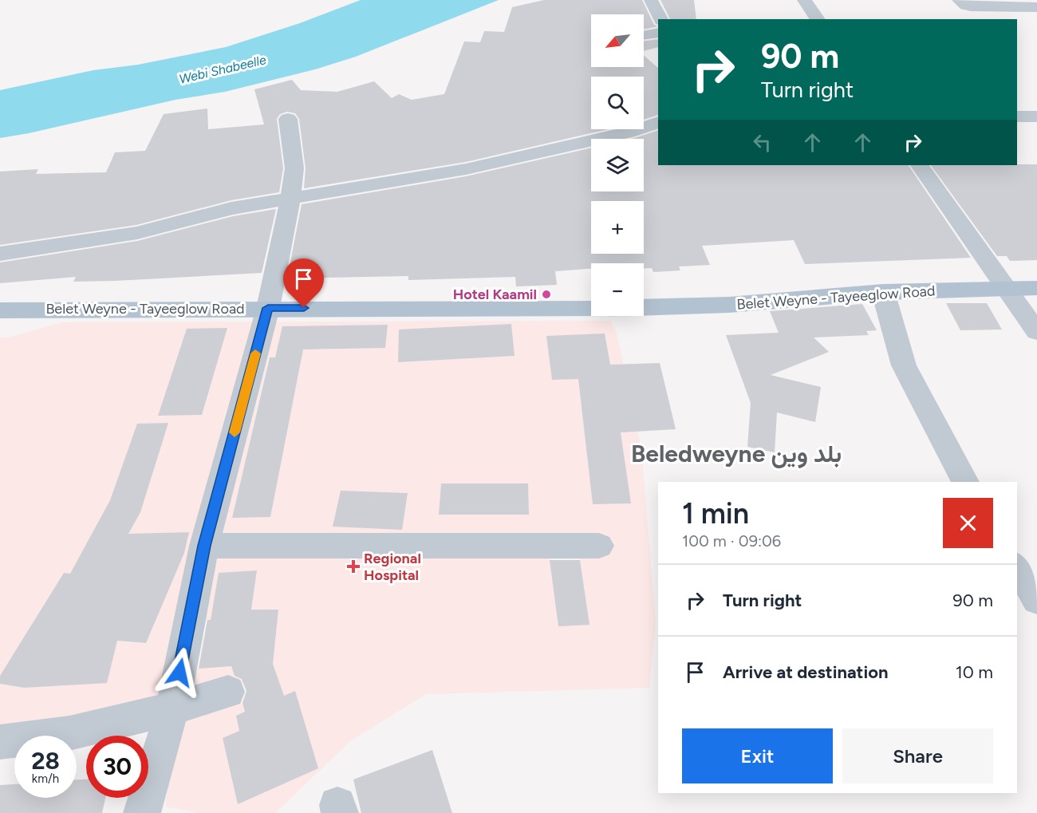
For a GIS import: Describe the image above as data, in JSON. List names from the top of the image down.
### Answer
{
  "streets": {
    "main road": ["Belet Weyne - Tayeeglow Road"]
  },
  "districts": ["Beledweyne بلد وين"],
  "water": ["Webi Shabeelle"],
  "places": {
    "other": ["Hotel Kaamil"],
    "health": ["Regional Hospital"]
  },
  "north": "bottom left",
  "page": {
    "map_buttons": ["+", "−"],
    "turn": ["90 m", "Turn right"],
    "heading": ["1 min", "100 m · 09:06"],
    "list": [
      {
        "name": "Turn right",
        "value": "90 m"
      },
      {
        "name": "Arrive at destination",
        "value": "10 m"
      }
    ],
    "buttons": ["Exit", "Share"],
    "speed": "28 km/h",
    "limit": "30"
  }
}
